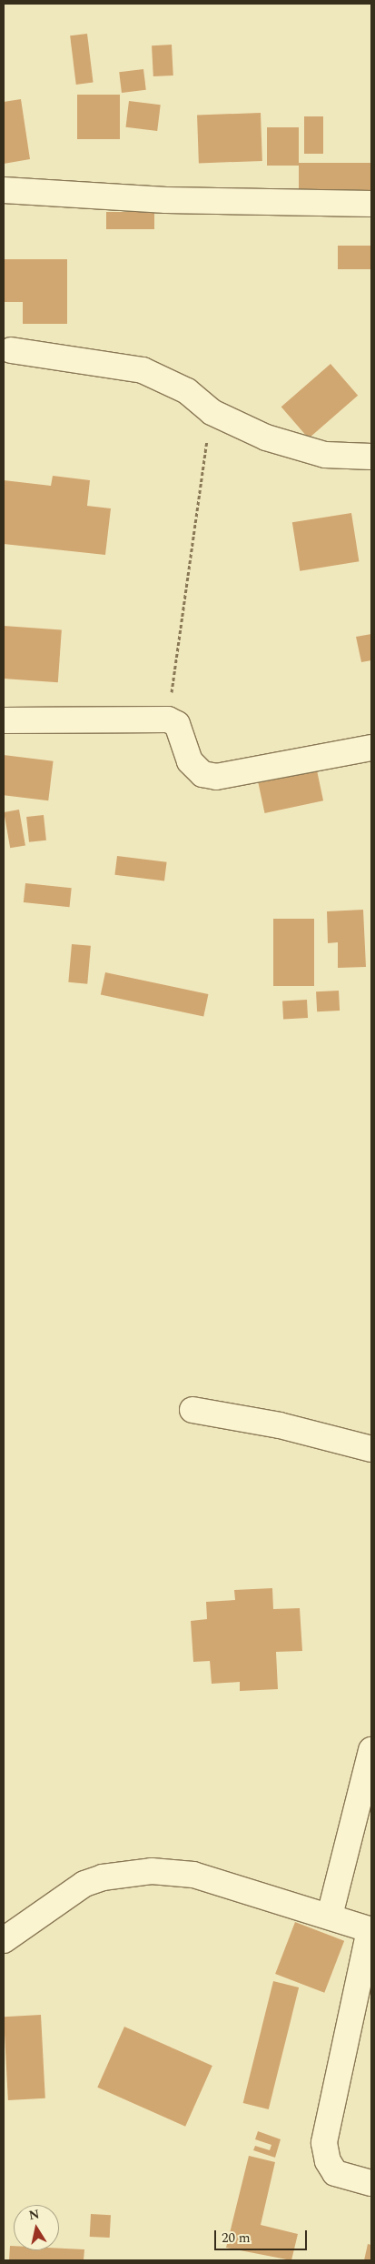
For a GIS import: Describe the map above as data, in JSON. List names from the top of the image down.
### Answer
{
  "scale_bar": "20 m",
  "north": "top"
}
